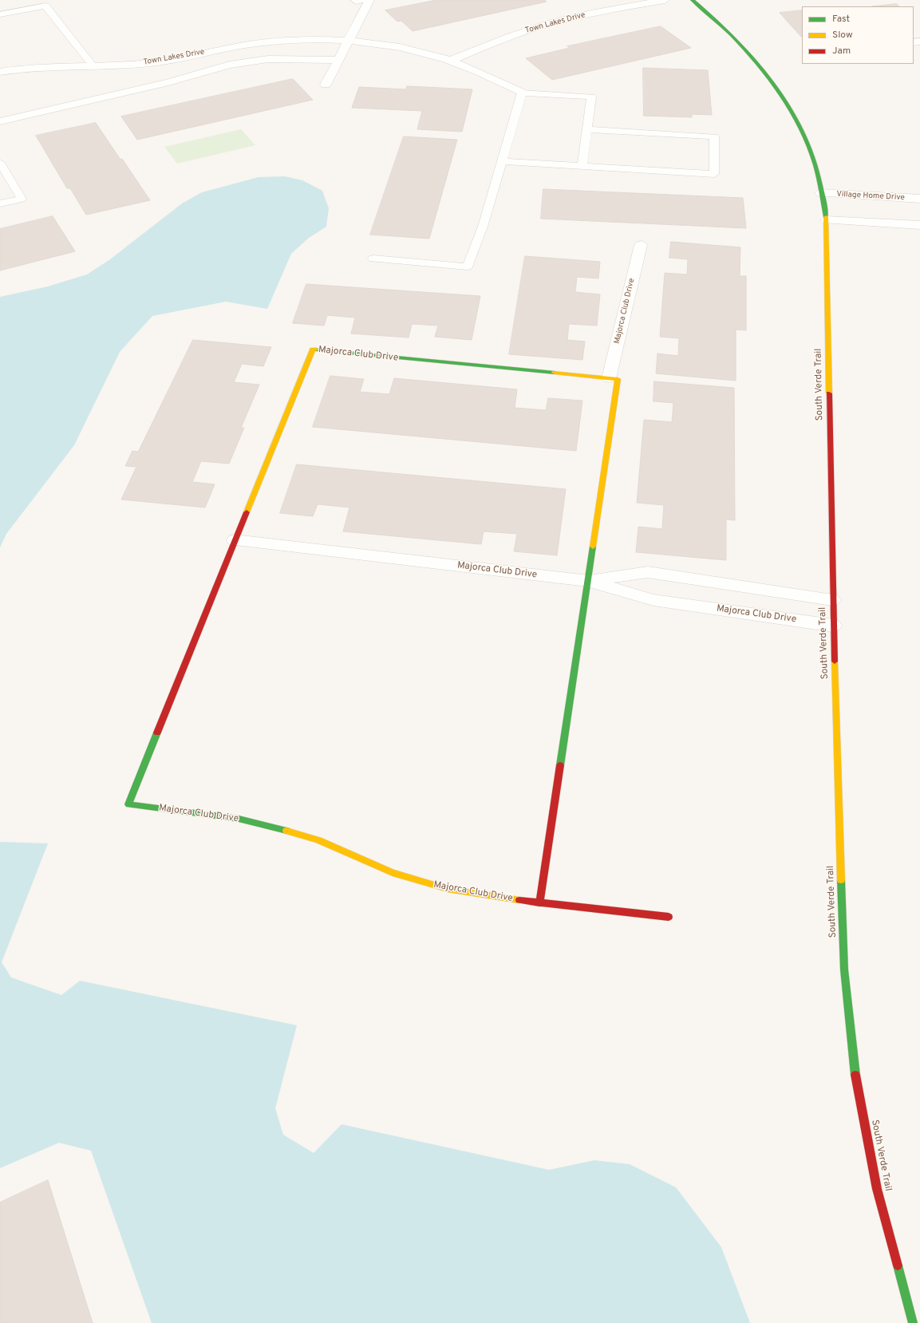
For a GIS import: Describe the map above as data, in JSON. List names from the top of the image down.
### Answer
{
  "streets": {
    "street": [
      "Town Lakes Drive",
      "Village Home Drive",
      "Majorca Club Drive",
      "South Verde Trail"
    ]
  },
  "crossings": [
    ["Village Home Drive", "South Verde Trail"],
    ["Majorca Club Drive", "South Verde Trail"]
  ],
  "legend": ["Fast", "Slow", "Jam"]
}
